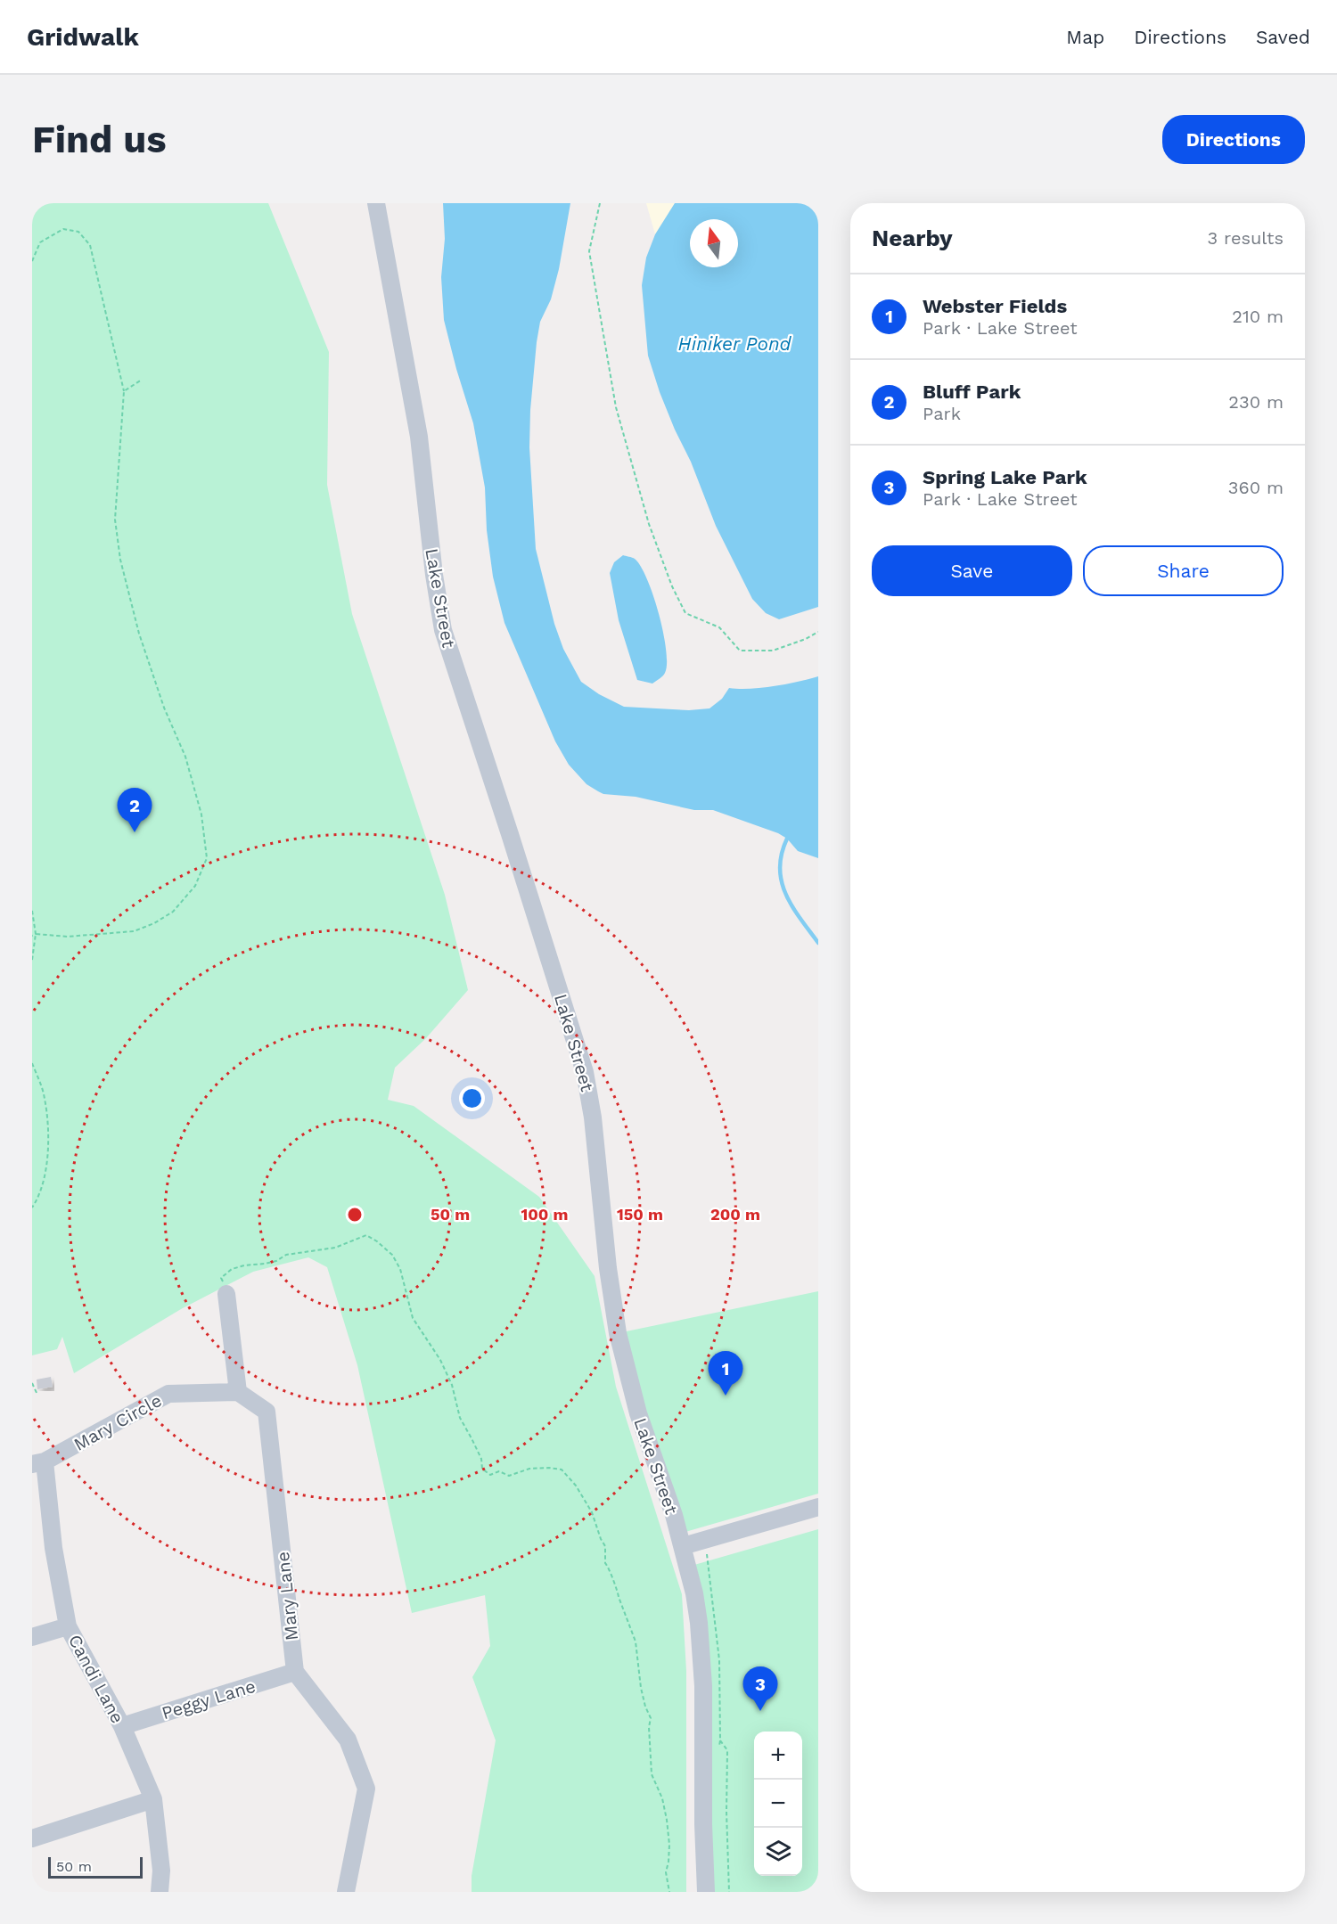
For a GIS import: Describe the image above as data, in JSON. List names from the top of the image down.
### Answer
{
  "streets": {
    "street": [
      "Lake Street",
      "Mary Circle",
      "Mary Lane",
      "Candi Lane",
      "Peggy Lane"
    ]
  },
  "crossings": [
    ["Mary Circle", "Mary Lane"],
    ["Mary Circle", "Candi Lane"],
    ["Mary Lane", "Peggy Lane"],
    ["Candi Lane", "Peggy Lane"]
  ],
  "water": ["Hiniker Pond"],
  "scale_bar": "50 m",
  "north": "top",
  "page": {
    "header": "Gridwalk",
    "nav": ["Map", "Directions", "Saved"],
    "buttons": [
      "Directions",
      ["Save", "Share"]
    ],
    "title": "Find us",
    "heading": ["Nearby", "3 results"],
    "list": [
      {
        "mark": "1",
        "name": "Webster Fields",
        "note": "Park · Lake Street",
        "value": "210 m"
      },
      {
        "mark": "2",
        "name": "Bluff Park",
        "note": "Park",
        "value": "230 m"
      },
      {
        "mark": "3",
        "name": "Spring Lake Park",
        "note": "Park · Lake Street",
        "value": "360 m"
      }
    ],
    "pins": ["2", "1", "3"],
    "map_buttons": ["+", "−"],
    "scale": "50 m"
  },
  "rings": [
    "50 m",
    "100 m",
    "150 m",
    "200 m"
  ]
}
